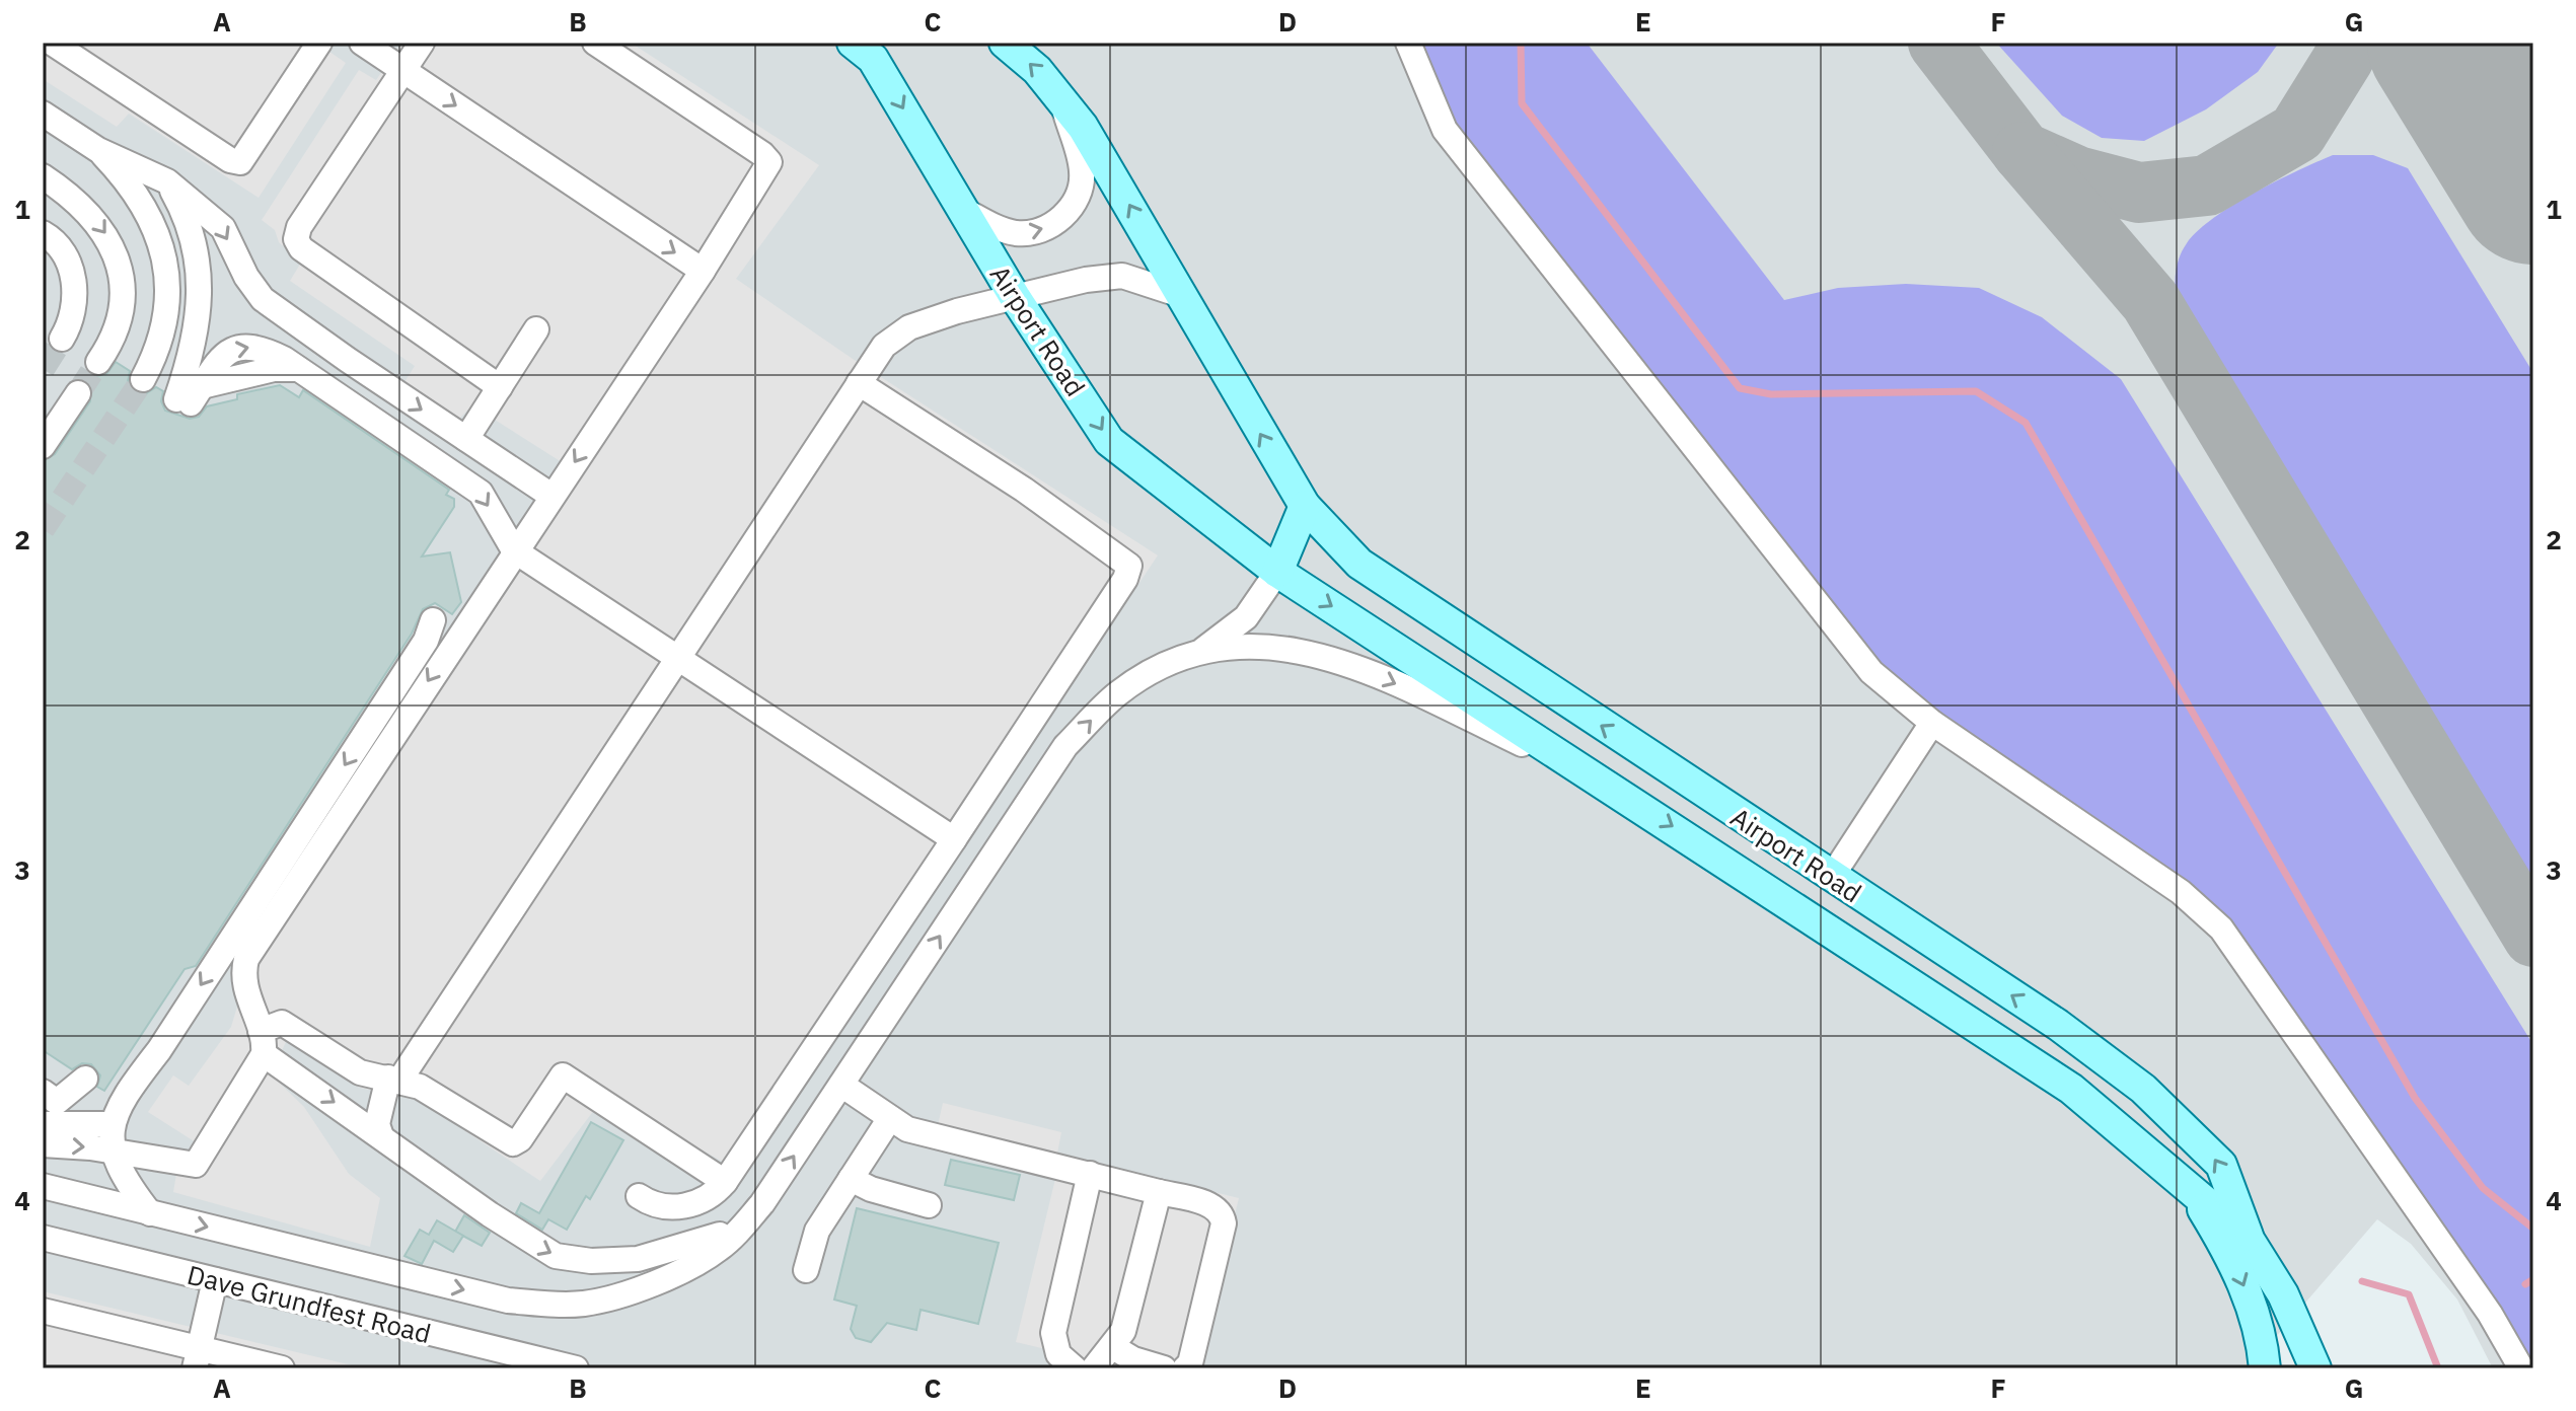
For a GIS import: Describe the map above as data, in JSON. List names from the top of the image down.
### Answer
{
  "streets": {
    "main road": ["Airport Road"],
    "street": ["Dave Grundfest Road"]
  },
  "grid": {
    "columns": [
      "A",
      "B",
      "C",
      "D",
      "E",
      "F",
      "G"
    ],
    "rows": [
      "1",
      "2",
      "3",
      "4"
    ]
  }
}
